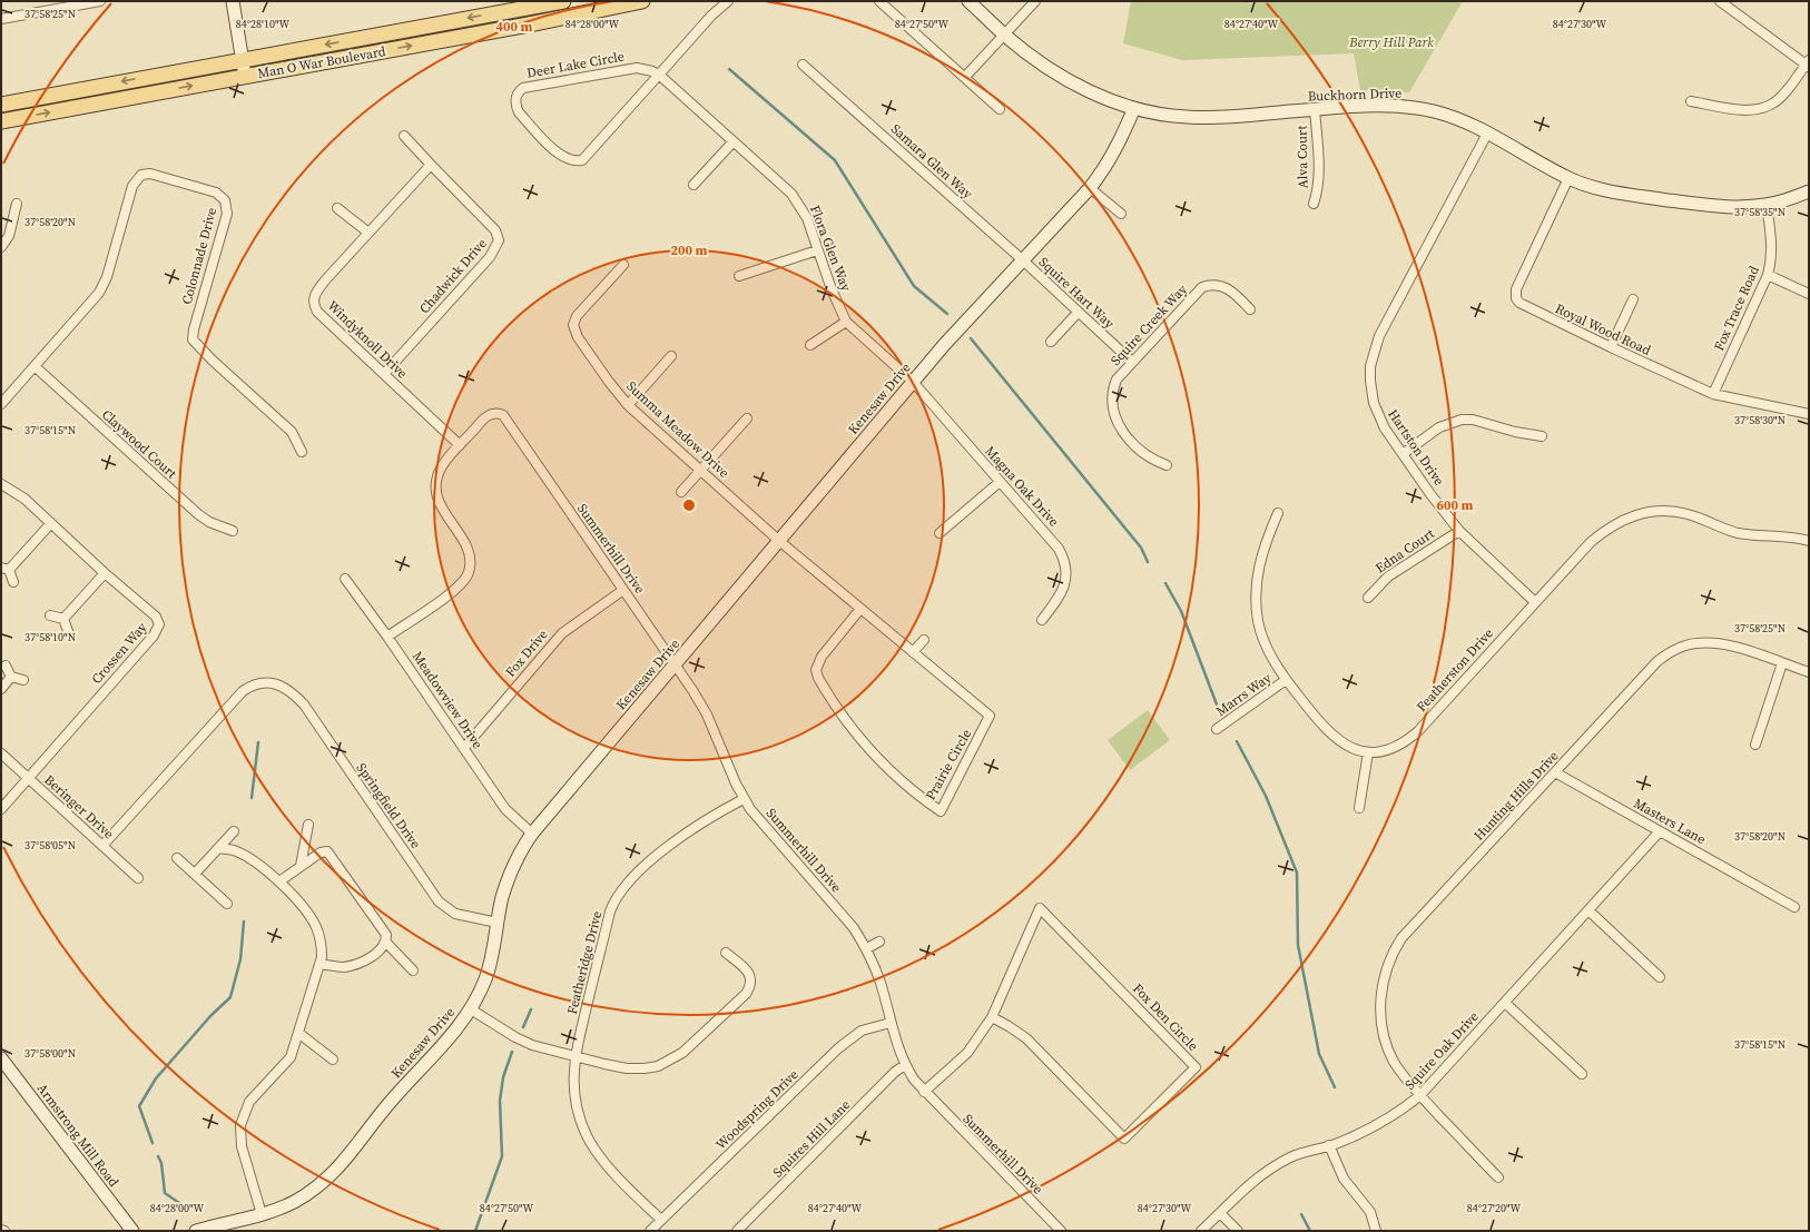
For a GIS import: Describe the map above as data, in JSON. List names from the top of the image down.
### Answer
{
  "streets": {
    "main road": ["Man O War Boulevard"],
    "street": [
      "Deer Lake Circle",
      "Buckhorn Drive",
      "Alva Court",
      "Samara Glen Way",
      "Flora Glen Way",
      "Colonnade Drive",
      "Chadwick Drive",
      "Squire Hart Way",
      "Fox Trace Road",
      "Squire Creek Way",
      "Royal Wood Road",
      "Windyknoll Drive",
      "Kenesaw Drive",
      "Summa Meadow Drive",
      "Claywood Court",
      "Hartston Drive",
      "Magna Oak Drive",
      "Summerhill Drive",
      "Edna Court",
      "Crossen Way",
      "Fox Drive",
      "Featherston Drive",
      "Marrs Way",
      "Meadowview Drive",
      "Prairie Circle",
      "Hunting Hills Drive",
      "Springfield Drive",
      "Beringer Drive",
      "Masters Lane",
      "Featheridge Drive",
      "Fox Den Circle",
      "Squire Oak Drive",
      "Woodspring Drive",
      "Armstrong Mill Road",
      "Squires Hill Lane"
    ]
  },
  "crossings": [
    ["Deer Lake Circle", "Flora Glen Way"],
    ["Buckhorn Drive", "Alva Court"],
    ["Buckhorn Drive", "Fox Trace Road"],
    ["Buckhorn Drive", "Royal Wood Road"],
    ["Buckhorn Drive", "Kenesaw Drive"],
    ["Buckhorn Drive", "Hartston Drive"],
    ["Samara Glen Way", "Squire Hart Way"],
    ["Samara Glen Way", "Kenesaw Drive"],
    ["Flora Glen Way", "Kenesaw Drive"],
    ["Flora Glen Way", "Magna Oak Drive"],
    ["Colonnade Drive", "Claywood Court"],
    ["Chadwick Drive", "Windyknoll Drive"],
    ["Squire Hart Way", "Squire Creek Way"],
    ["Squire Hart Way", "Kenesaw Drive"],
    ["Fox Trace Road", "Royal Wood Road"],
    ["Windyknoll Drive", "Summerhill Drive"],
    ["Kenesaw Drive", "Summa Meadow Drive"],
    ["Kenesaw Drive", "Magna Oak Drive"],
    ["Kenesaw Drive", "Summerhill Drive"],
    ["Kenesaw Drive", "Meadowview Drive"],
    ["Kenesaw Drive", "Prairie Circle"],
    ["Kenesaw Drive", "Springfield Drive"],
    ["Summa Meadow Drive", "Prairie Circle"],
    ["Hartston Drive", "Edna Court"],
    ["Hartston Drive", "Featherston Drive"],
    ["Summerhill Drive", "Fox Drive"],
    ["Summerhill Drive", "Meadowview Drive"],
    ["Summerhill Drive", "Featheridge Drive"],
    ["Summerhill Drive", "Fox Den Circle"],
    ["Summerhill Drive", "Woodspring Drive"],
    ["Summerhill Drive", "Squires Hill Lane"],
    ["Crossen Way", "Beringer Drive"],
    ["Fox Drive", "Meadowview Drive"],
    ["Featherston Drive", "Marrs Way"],
    ["Hunting Hills Drive", "Masters Lane"],
    ["Hunting Hills Drive", "Squire Oak Drive"],
    ["Springfield Drive", "Beringer Drive"],
    ["Masters Lane", "Squire Oak Drive"],
    ["Featheridge Drive", "Woodspring Drive"]
  ],
  "parks": ["Berry Hill Park"],
  "coordinates": [
    "37°58'25\"N",
    "84°27'40\"W",
    "84°27'30\"W",
    "84°28'10\"W",
    "84°28'00\"W",
    "84°27'50\"W",
    "37°58'35\"N",
    "37°58'20\"N",
    "37°58'30\"N",
    "37°58'15\"N",
    "37°58'10\"N",
    "37°58'05\"N",
    "37°58'00\"N",
    "84°27'20\"W"
  ],
  "rings": ["400 m", "200 m", "600 m"]
}
